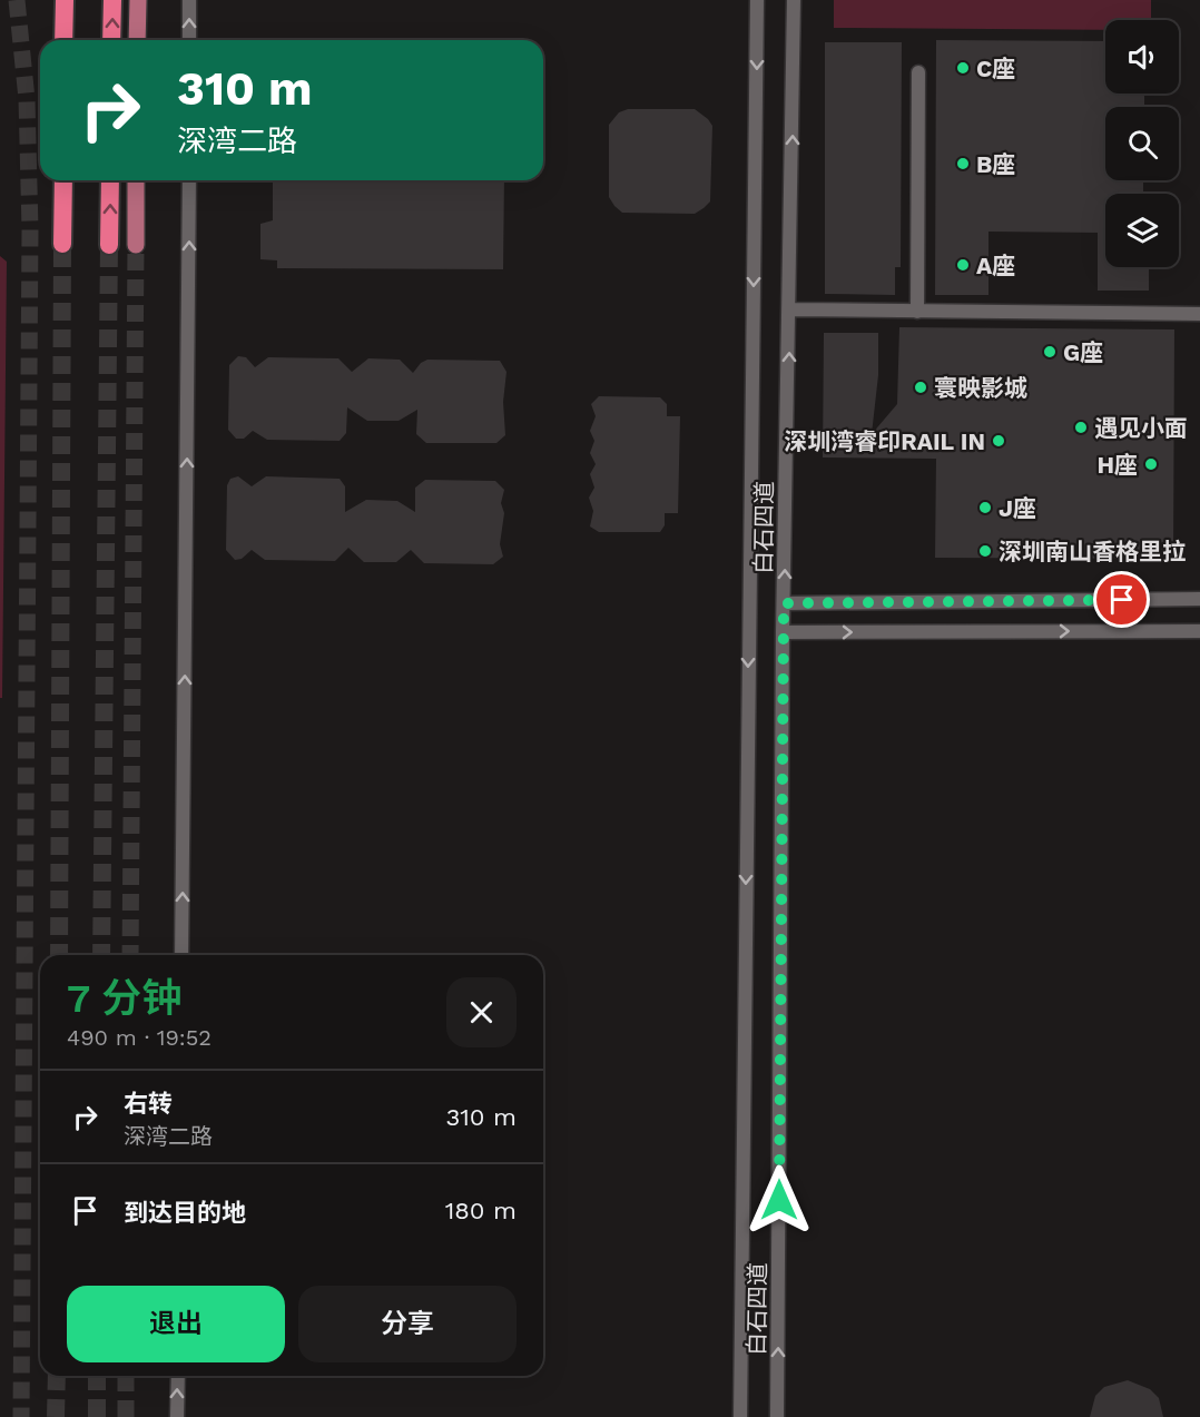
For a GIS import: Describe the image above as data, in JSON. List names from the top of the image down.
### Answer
{
  "streets": {
    "street": ["白石四道"]
  },
  "places": [
    "C座",
    "B座",
    "A座",
    "G座",
    "寰映影城",
    "遇见小面",
    "深圳湾睿印RAIL IN",
    "H座",
    "J座",
    "深圳南山香格里拉"
  ],
  "page": {
    "turn": ["310 m", "深湾二路"],
    "heading": ["7 分钟", "490 m · 19:52"],
    "list": [
      {
        "name": "右转",
        "note": "深湾二路",
        "value": "310 m"
      },
      {
        "name": "到达目的地",
        "value": "180 m"
      }
    ],
    "buttons": ["退出", "分享"]
  }
}
